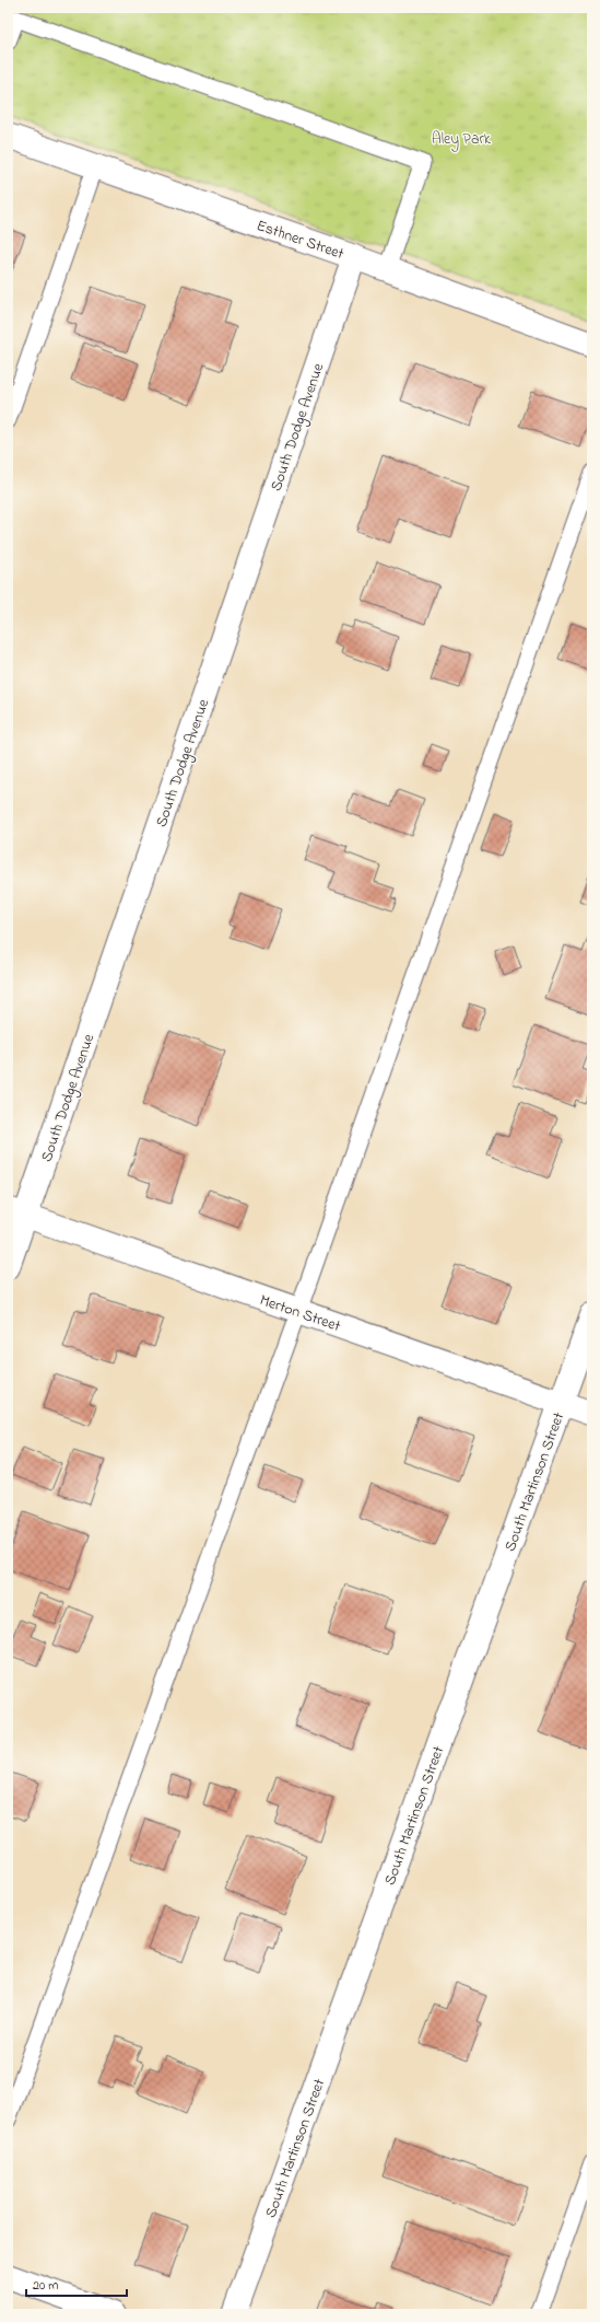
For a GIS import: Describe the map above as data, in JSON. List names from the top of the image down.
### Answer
{
  "streets": {
    "street": [
      "Esthner Street",
      "South Dodge Avenue",
      "Merton Street",
      "South Martinson Street"
    ]
  },
  "crossings": [
    ["Esthner Street", "South Dodge Avenue"],
    ["South Dodge Avenue", "Merton Street"],
    ["Merton Street", "South Martinson Street"]
  ],
  "parks": ["Aley Park"],
  "scale_bar": "20 m"
}
